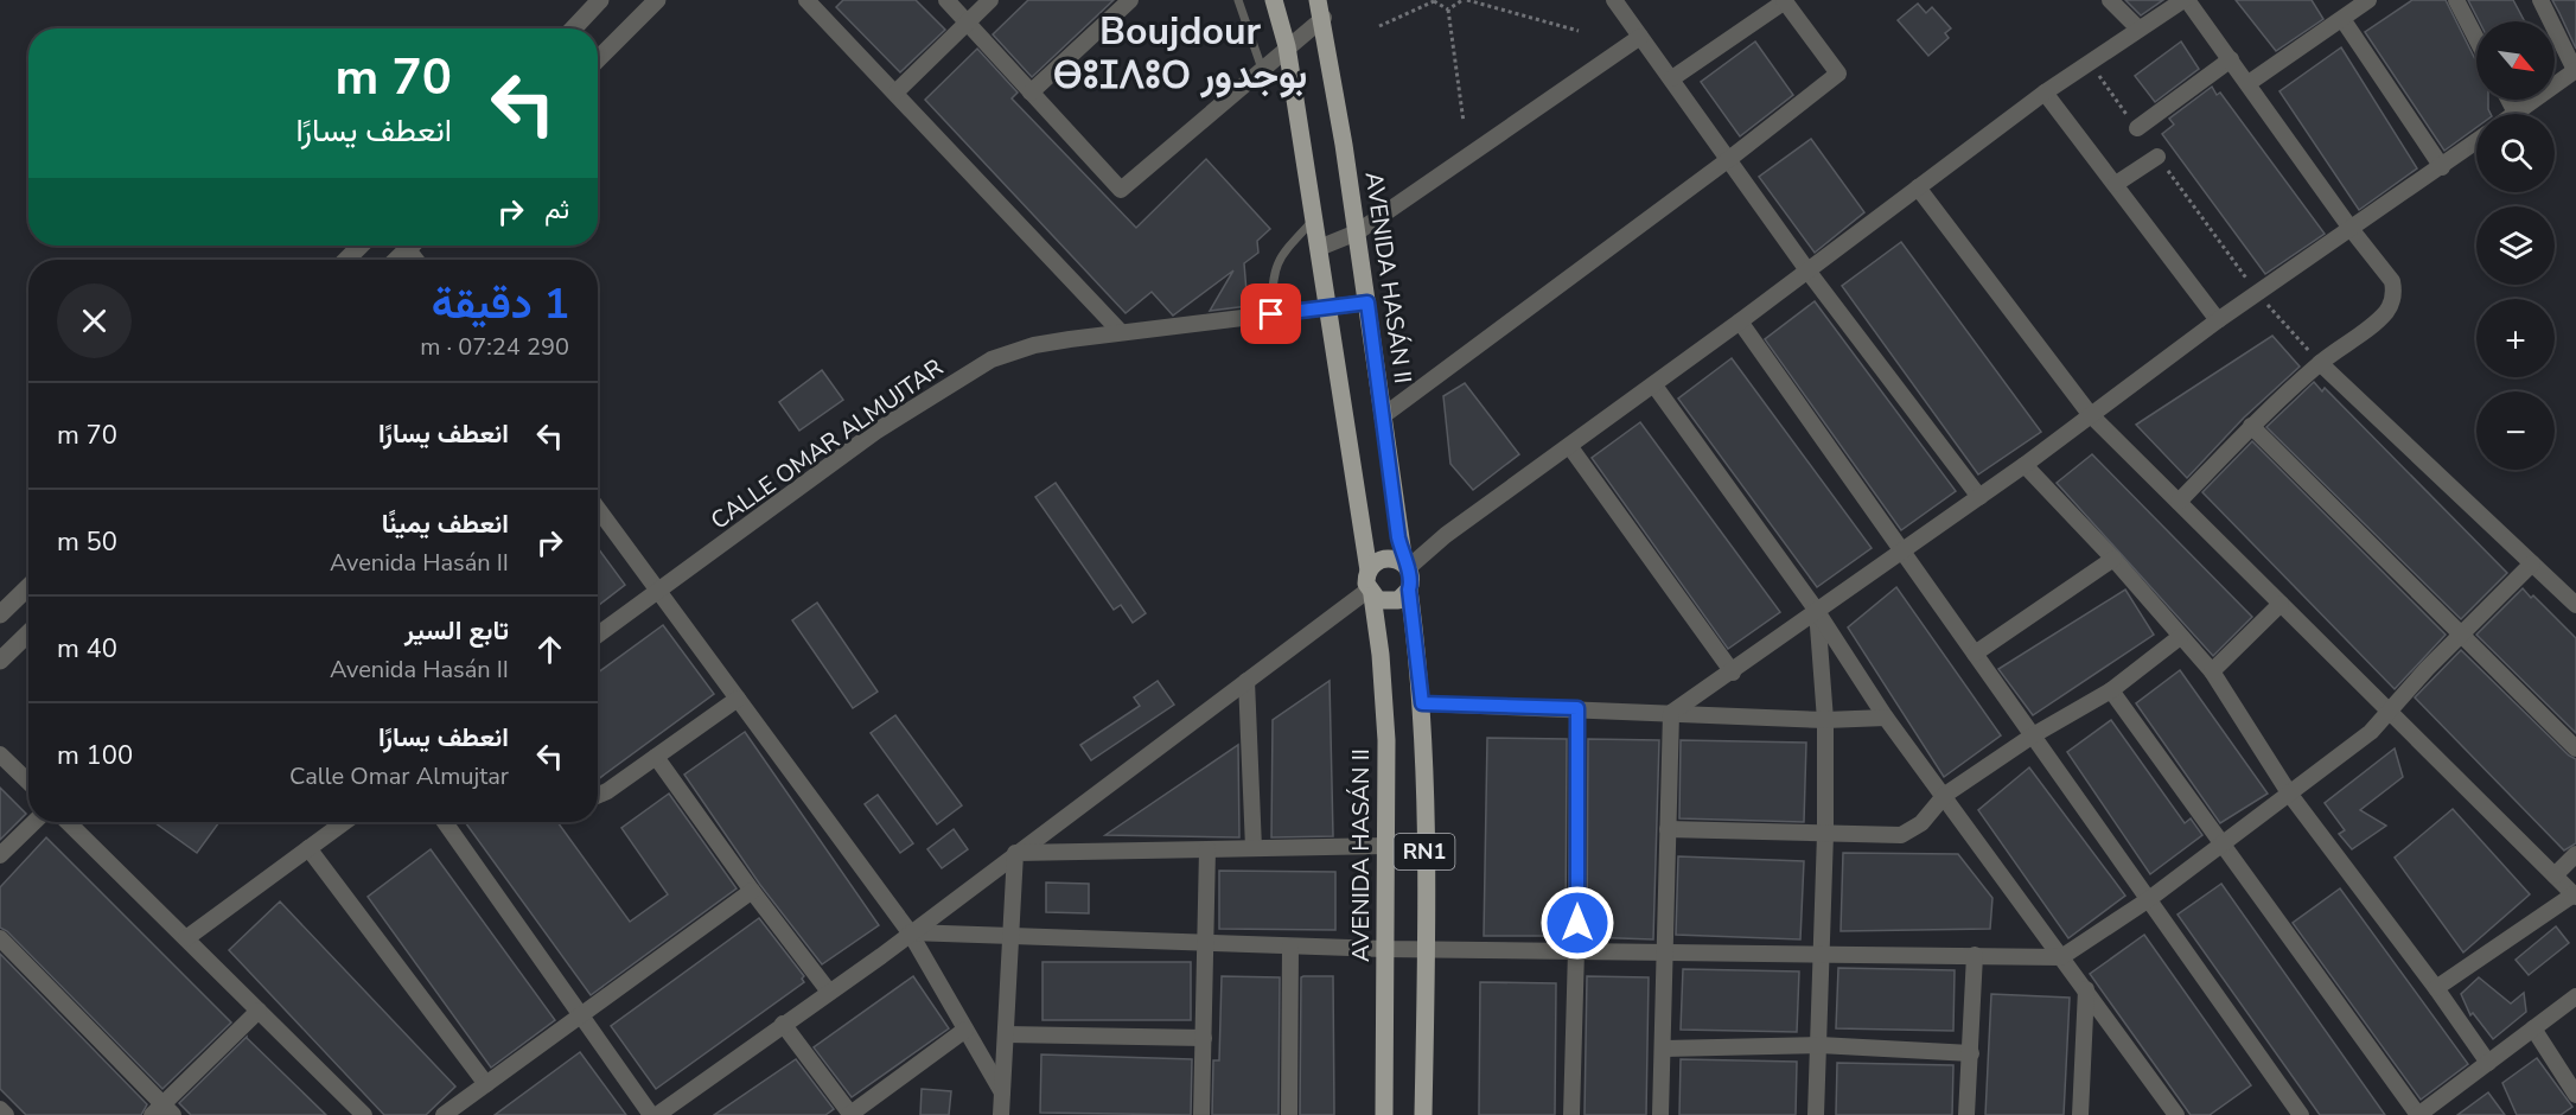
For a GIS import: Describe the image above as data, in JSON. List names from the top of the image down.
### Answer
{
  "streets": {
    "main road": ["AVENIDA HASÁN II", "RN1"],
    "street": ["CALLE OMAR ALMUJTAR"]
  },
  "crossings": [
    ["AVENIDA HASÁN II", "CALLE OMAR ALMUJTAR"],
    ["AVENIDA HASÁN II", "RN1"],
    ["CALLE OMAR ALMUJTAR", "RN1"]
  ],
  "districts": ["Boujdour ⴱⵓⵊⴷⵓⵔ بوجدور"],
  "north": "bottom right",
  "page": {
    "map_buttons": ["+", "−"],
    "turn": ["70 m", "انعطف يسارًا"],
    "then": "ثم",
    "heading": ["1 دقيقة", "290 m · 07:24"],
    "list": [
      {
        "name": "انعطف يسارًا",
        "value": "70 m"
      },
      {
        "name": "انعطف يمينًا",
        "note": "Avenida Hasán II",
        "value": "50 m"
      },
      {
        "name": "تابع السير",
        "note": "Avenida Hasán II",
        "value": "40 m"
      },
      {
        "name": "انعطف يسارًا",
        "note": "Calle Omar Almujtar",
        "value": "100 m"
      }
    ]
  }
}
